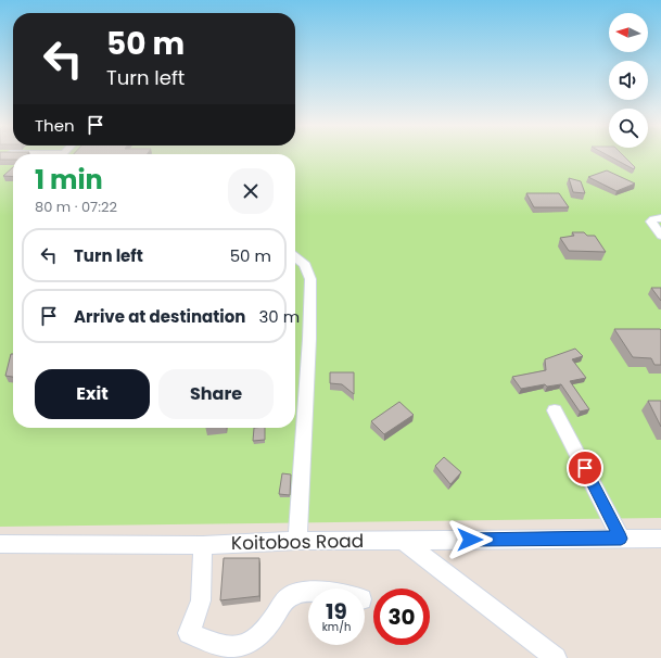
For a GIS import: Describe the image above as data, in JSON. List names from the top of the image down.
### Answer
{
  "streets": {
    "street": ["Koitobos Road"]
  },
  "north": "left",
  "page": {
    "turn": ["50 m", "Turn left"],
    "then": "Then",
    "heading": ["1 min", "80 m · 07:22"],
    "list": [
      {
        "name": "Turn left",
        "value": "50 m"
      },
      {
        "name": "Arrive at destination",
        "value": "30 m"
      }
    ],
    "buttons": ["Exit", "Share"],
    "speed": "19 km/h",
    "limit": "30"
  }
}
